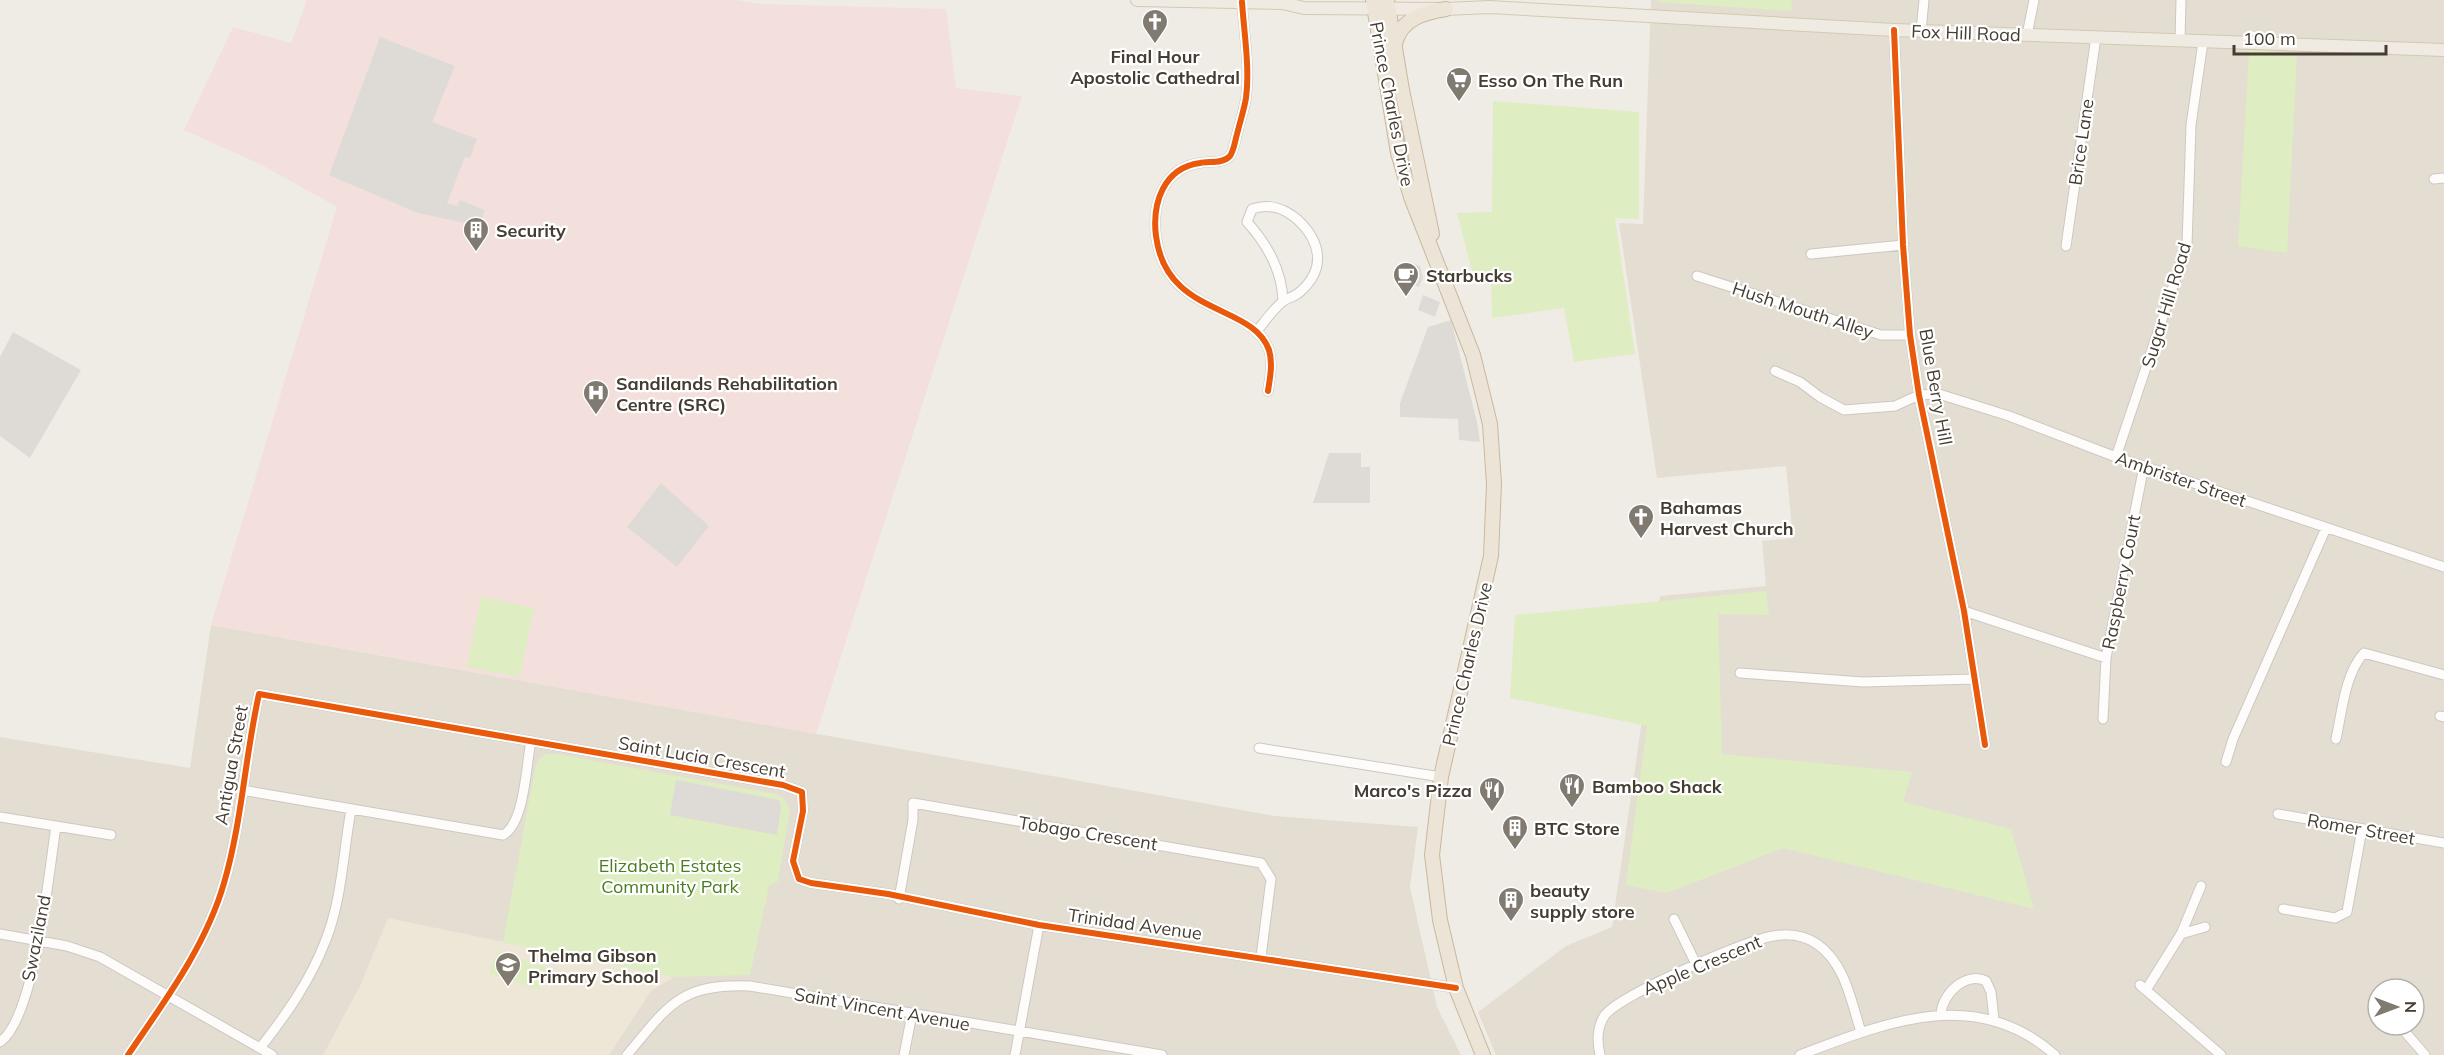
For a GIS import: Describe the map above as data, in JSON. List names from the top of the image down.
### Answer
{
  "streets": {
    "highway": ["Prince Charles Drive"],
    "main road": ["Fox Hill Road"],
    "street": [
      "Brice Lane",
      "Sugar Hill Road",
      "Hush Mouth Alley",
      "Blue Berry Hill",
      "Ambrister Street",
      "Raspberry Court",
      "Saint Lucia Crescent",
      "Antigua Street",
      "Romer Street",
      "Tobago Crescent",
      "Trinidad Avenue",
      "Swaziland",
      "Apple Crescent",
      "Saint Vincent Avenue"
    ]
  },
  "crossings": [
    ["Fox Hill Road", "Prince Charles Drive"],
    ["Fox Hill Road", "Brice Lane"],
    ["Fox Hill Road", "Sugar Hill Road"],
    ["Fox Hill Road", "Blue Berry Hill"],
    ["Prince Charles Drive", "Trinidad Avenue"],
    ["Sugar Hill Road", "Ambrister Street"],
    ["Hush Mouth Alley", "Blue Berry Hill"],
    ["Blue Berry Hill", "Ambrister Street"],
    ["Blue Berry Hill", "Raspberry Court"],
    ["Ambrister Street", "Raspberry Court"],
    ["Saint Lucia Crescent", "Antigua Street"],
    ["Saint Lucia Crescent", "Trinidad Avenue"],
    ["Tobago Crescent", "Trinidad Avenue"]
  ],
  "parks": ["Elizabeth Estates Community Park"],
  "places": {
    "church": ["Final Hour Apostolic Cathedral", "Bahamas Harvest Church"],
    "supermarket": ["Esso On The Run"],
    "building": ["Security", "BTC Store", "beauty supply store"],
    "cafe": ["Starbucks"],
    "hospital": ["Sandilands Rehabilitation Centre (SRC)"],
    "restaurant": ["Bamboo Shack", "Marco's Pizza"],
    "school or university": ["Thelma Gibson Primary School"]
  },
  "scale_bar": "100 m",
  "north": "right"
}
